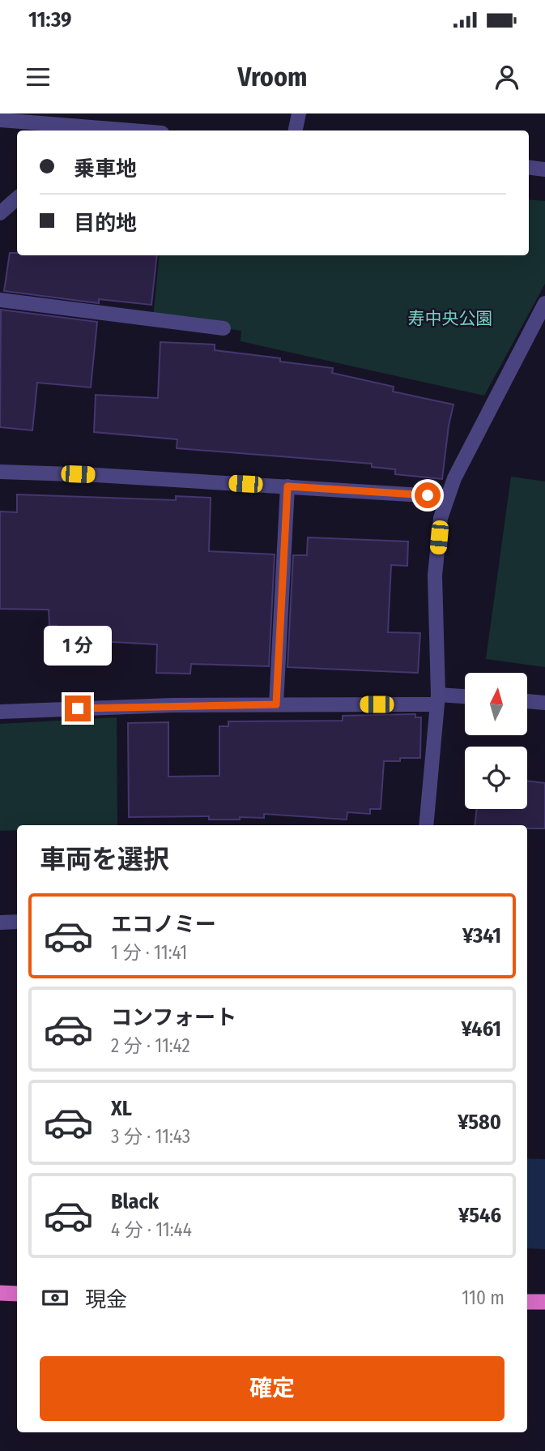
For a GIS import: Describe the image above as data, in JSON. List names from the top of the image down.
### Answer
{
  "parks": ["寿中央公園"],
  "north": "top",
  "page": {
    "status": "11:39",
    "header": "Vroom",
    "banner": ["乗車地", "目的地"],
    "bubble": "1 分",
    "heading": "車両を選択",
    "list": [
      {
        "name": "エコノミー",
        "note": "1 分 · 11:41",
        "value": "¥341"
      },
      {
        "name": "コンフォート",
        "note": "2 分 · 11:42",
        "value": "¥461"
      },
      {
        "name": "XL",
        "note": "3 分 · 11:43",
        "value": "¥580"
      },
      {
        "name": "Black",
        "note": "4 分 · 11:44",
        "value": "¥546"
      }
    ],
    "pay": ["現金", "110 m"],
    "buttons": "確定"
  }
}
